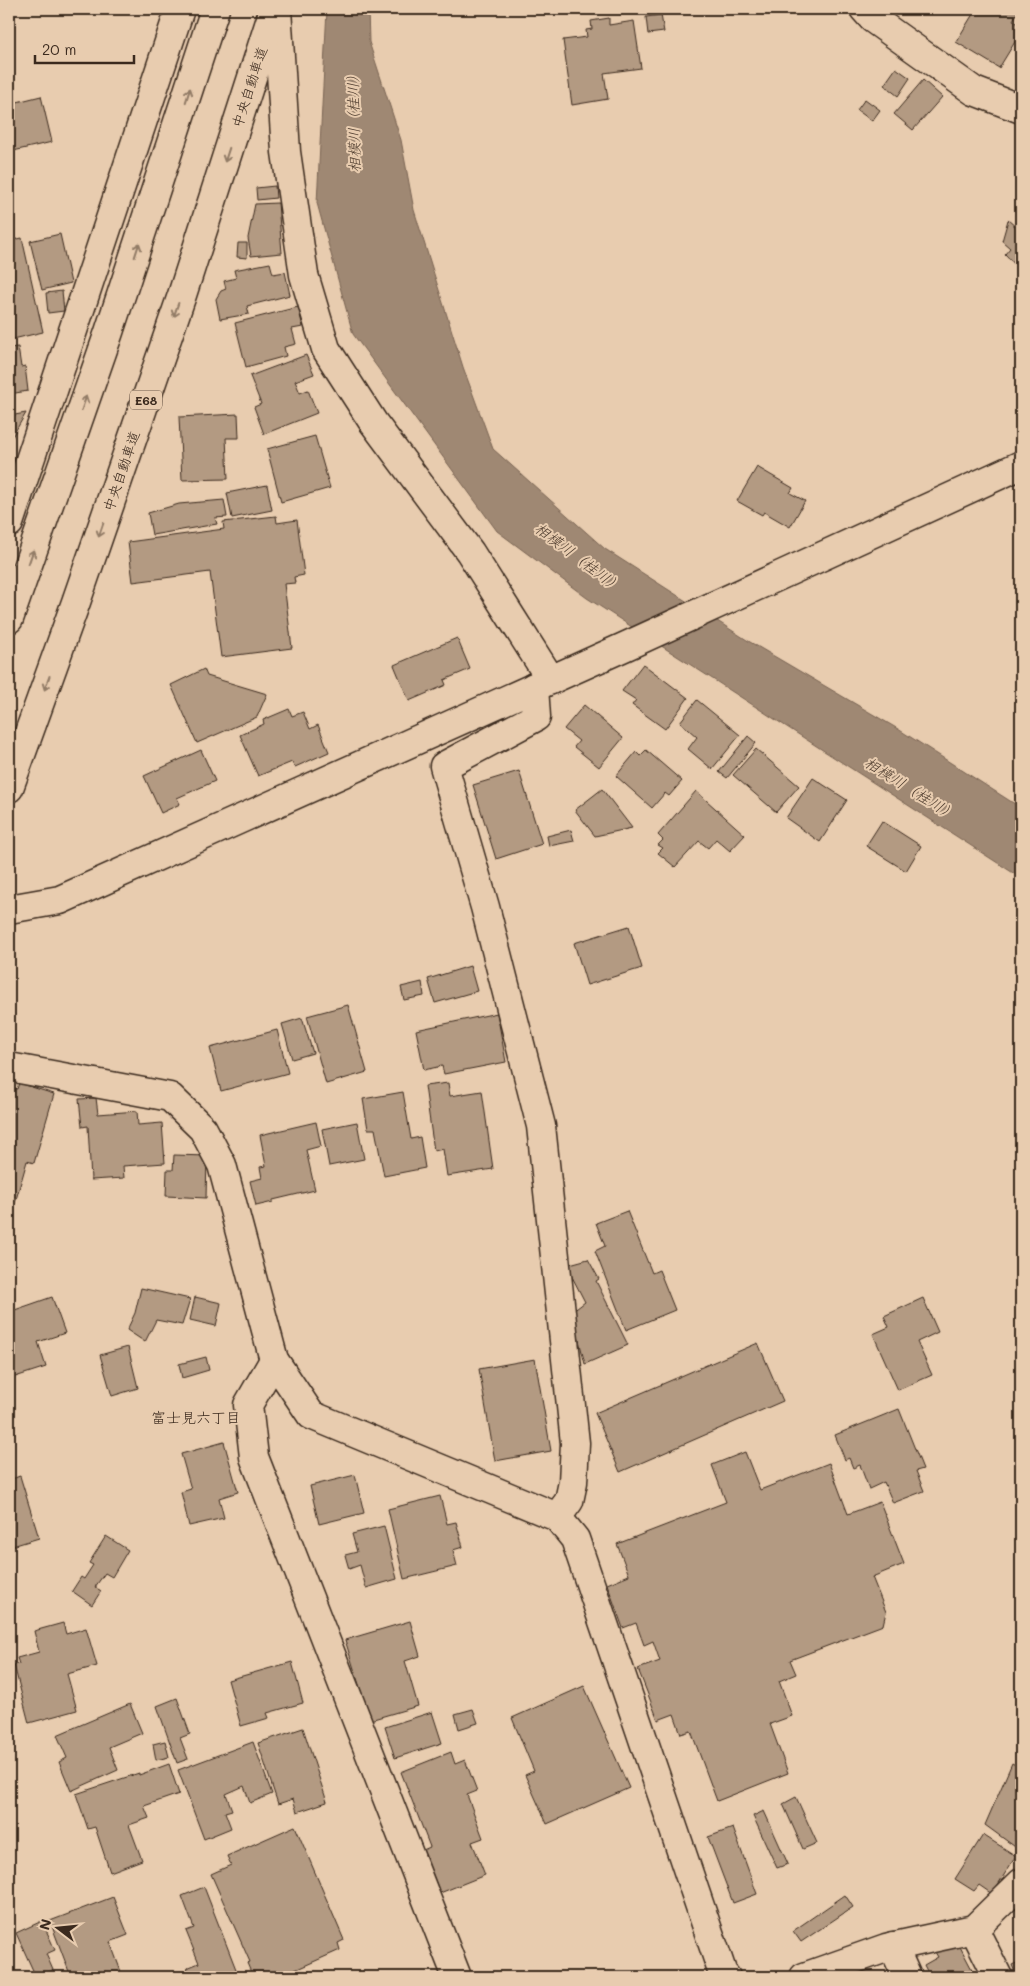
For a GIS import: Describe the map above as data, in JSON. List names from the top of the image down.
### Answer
{
  "streets": {
    "main road": ["中央自動車道", "E68"]
  },
  "districts": ["富士見六丁目"],
  "water": ["相模川（桂川）"],
  "scale_bar": "20 m",
  "north": "left"
}
